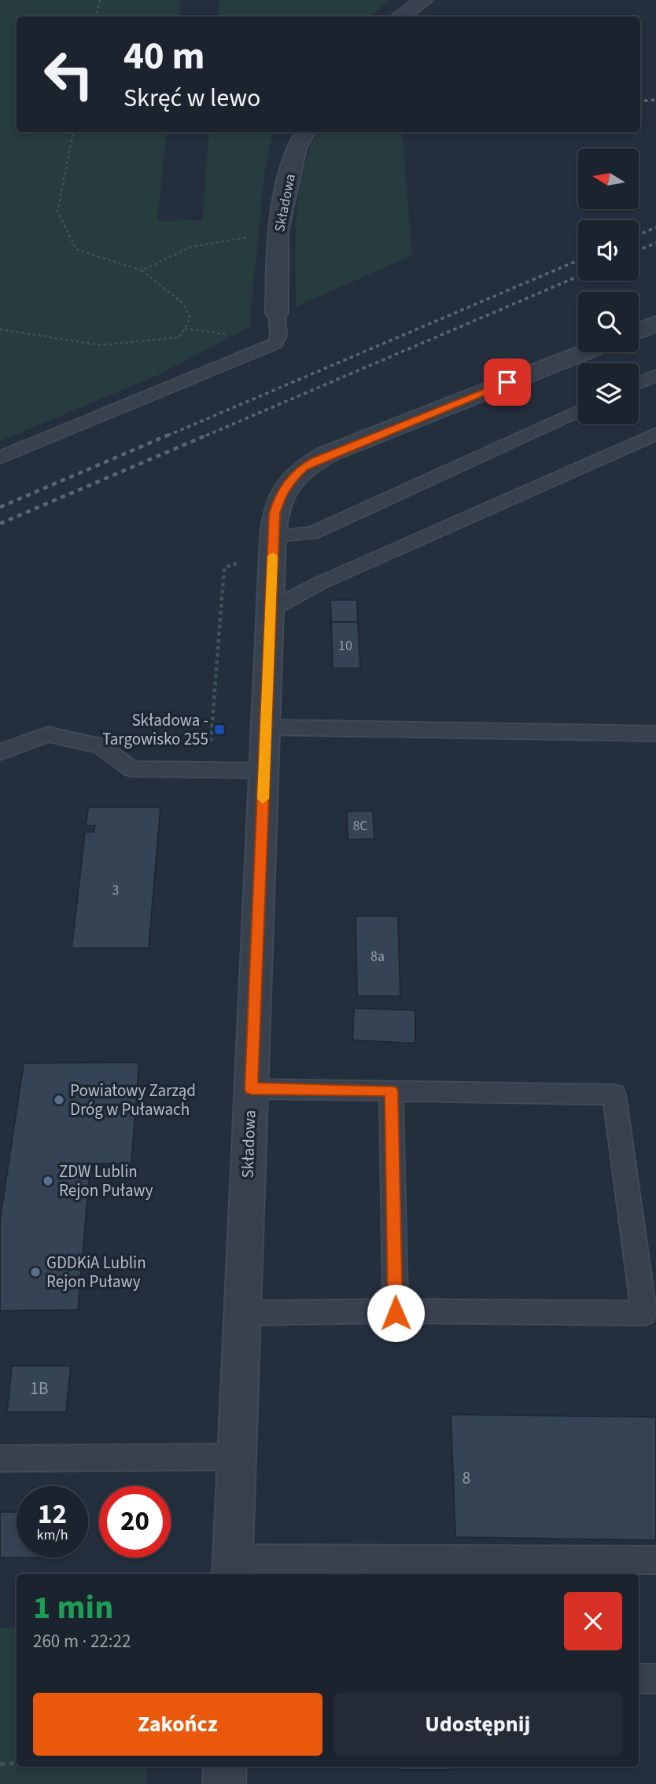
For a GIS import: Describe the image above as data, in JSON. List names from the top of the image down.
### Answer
{
  "streets": {
    "street": ["Składowa"]
  },
  "places": {
    "transit": ["Składowa - Targowisko 255"],
    "other": ["Powiatowy Zarząd Dróg w Puławach", "ZDW Lublin Rejon Puławy", "GDDKiA Lublin Rejon Puławy"]
  },
  "house_numbers": [
    "10",
    "8C",
    "3",
    "8a",
    "1B",
    "8"
  ],
  "north": "left",
  "page": {
    "turn": ["40 m", "Skręć w lewo"],
    "speed": "12 km/h",
    "limit": "20",
    "heading": ["1 min", "260 m · 22:22"],
    "buttons": ["Zakończ", "Udostępnij"]
  }
}
